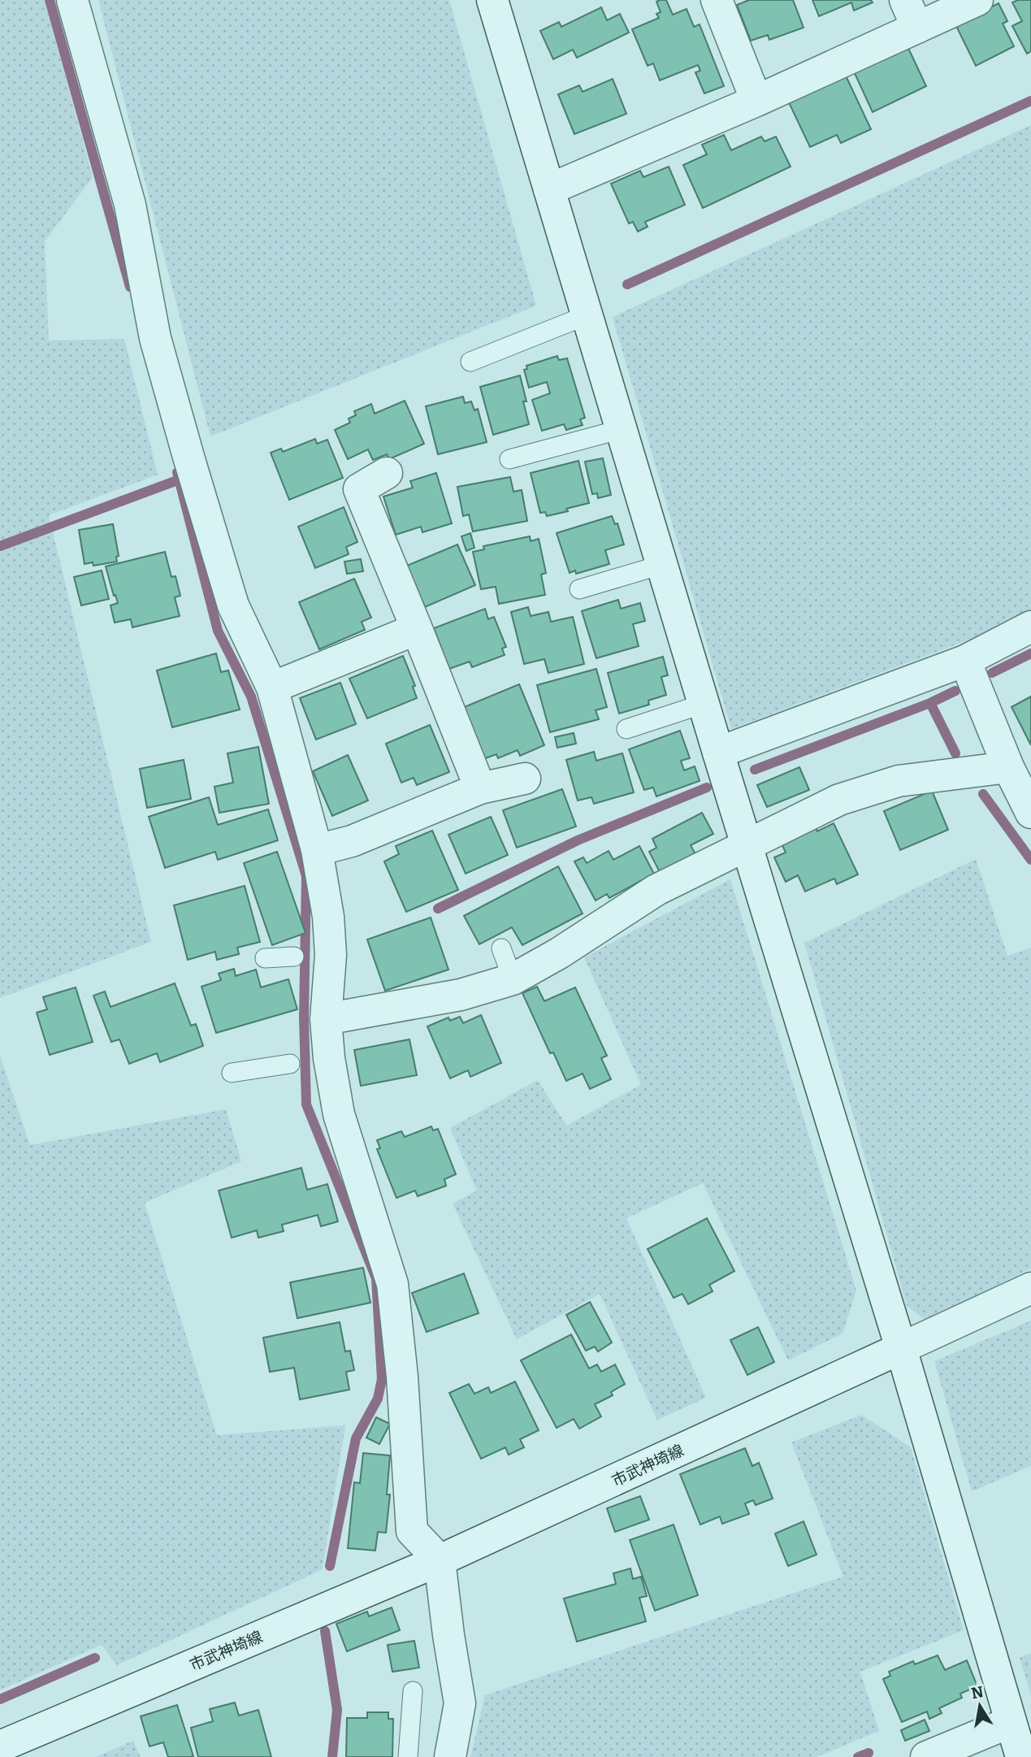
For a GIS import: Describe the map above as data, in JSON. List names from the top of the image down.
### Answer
{
  "streets": {
    "street": ["市武神埼線"]
  },
  "north": "top"
}
